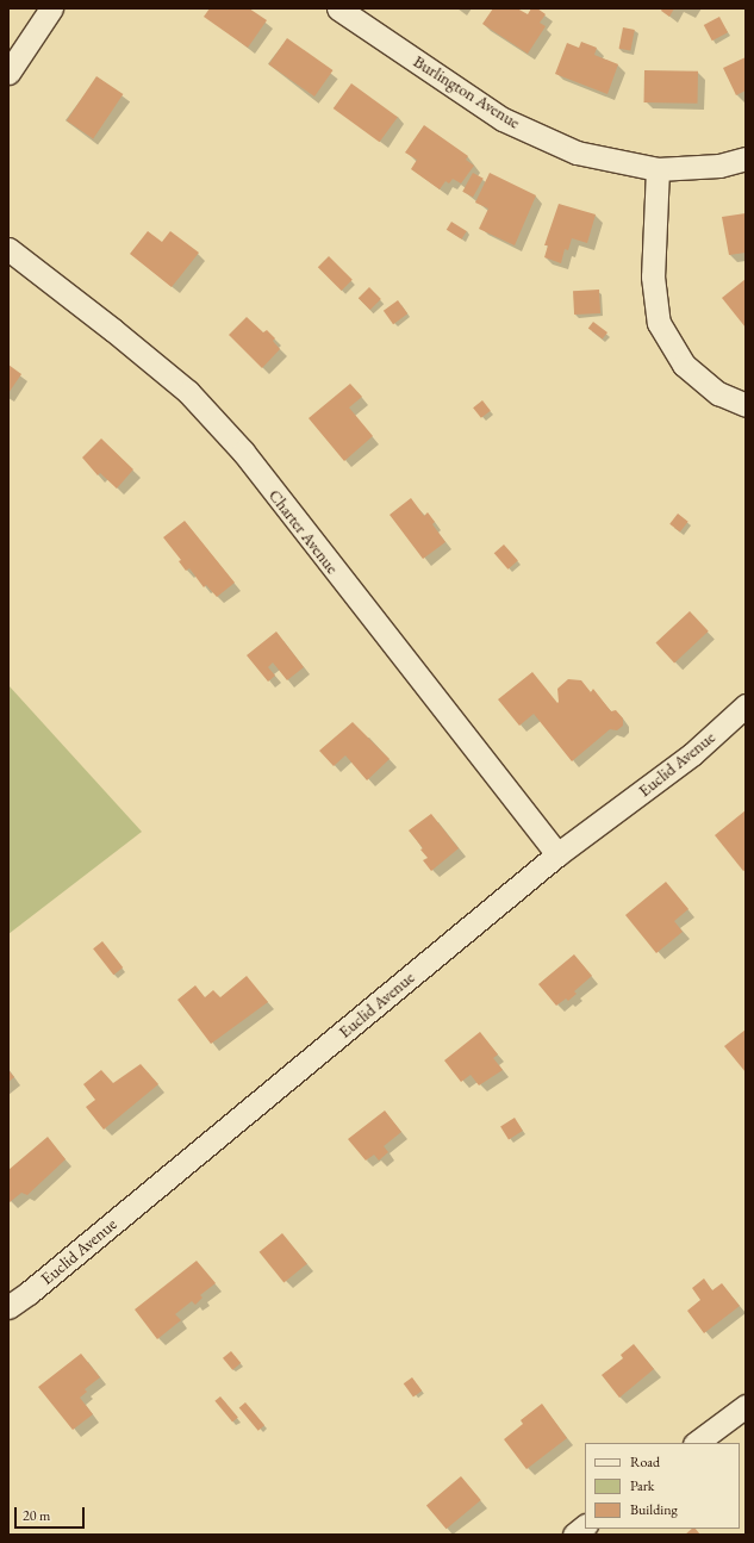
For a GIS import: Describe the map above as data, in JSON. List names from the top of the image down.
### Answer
{
  "streets": {
    "street": ["Burlington Avenue", "Charter Avenue", "Euclid Avenue"]
  },
  "crossings": [
    ["Charter Avenue", "Euclid Avenue"]
  ],
  "legend": ["Road", "Park", "Building"],
  "scale_bar": "20 m"
}
